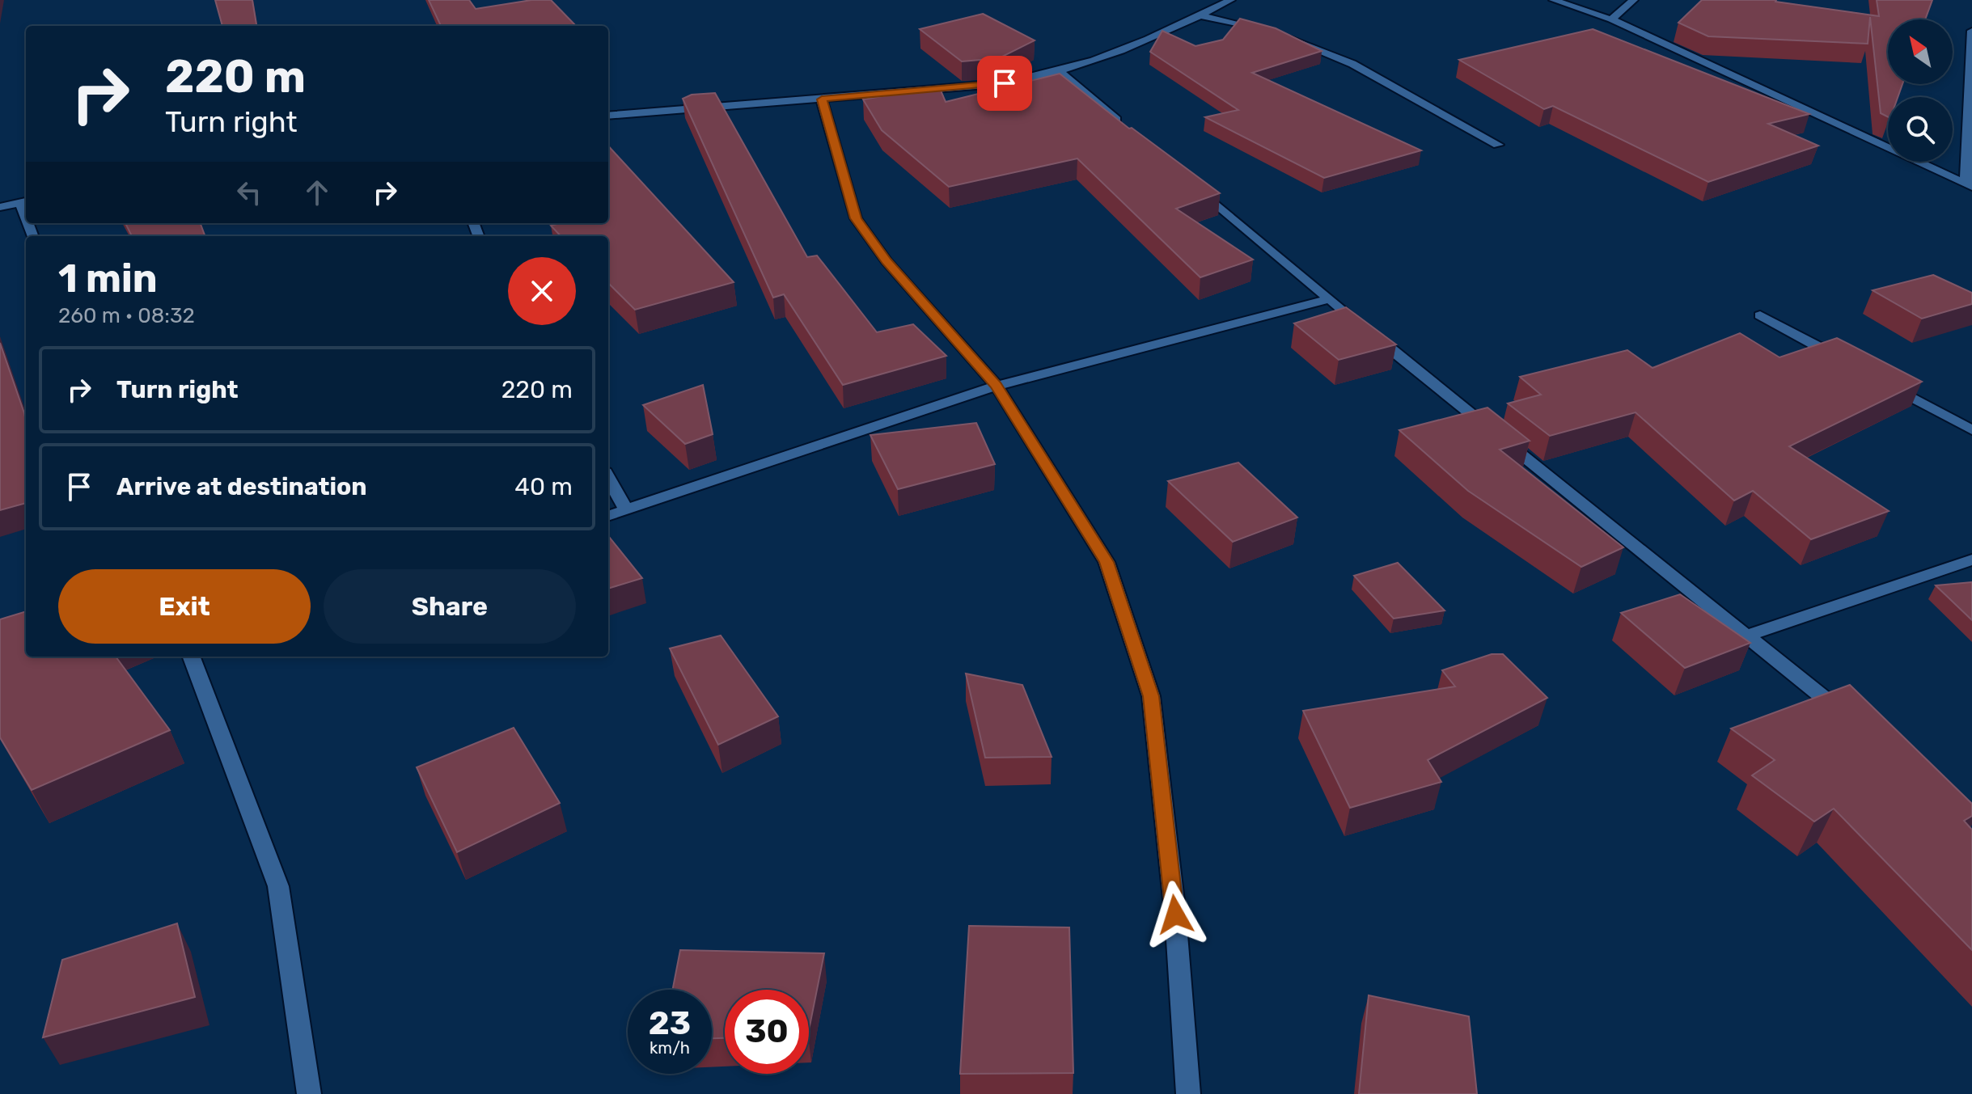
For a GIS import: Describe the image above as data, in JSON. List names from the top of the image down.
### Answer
{
  "north": "top left",
  "page": {
    "turn": ["220 m", "Turn right"],
    "heading": ["1 min", "260 m · 08:32"],
    "list": [
      {
        "name": "Turn right",
        "value": "220 m"
      },
      {
        "name": "Arrive at destination",
        "value": "40 m"
      }
    ],
    "buttons": ["Exit", "Share"],
    "speed": "23 km/h",
    "limit": "30"
  }
}
